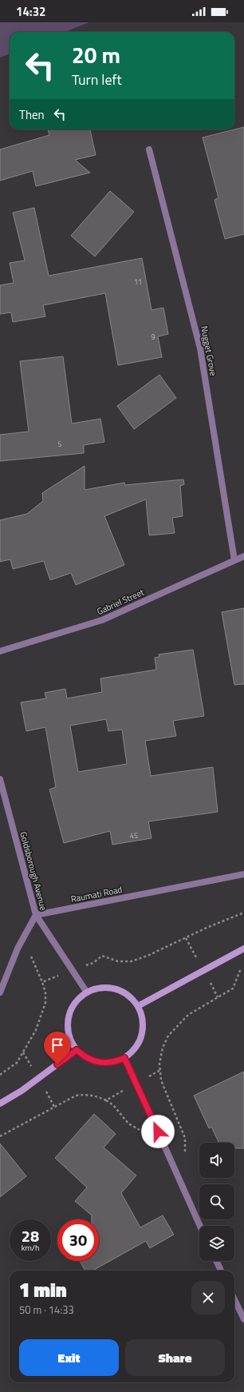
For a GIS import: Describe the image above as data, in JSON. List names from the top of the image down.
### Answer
{
  "streets": {
    "street": [
      "Nugget Grove",
      "Gabriel Street",
      "Goldsborough Avenue",
      "Raumati Road"
    ]
  },
  "crossings": [
    ["Nugget Grove", "Gabriel Street"],
    ["Goldsborough Avenue", "Raumati Road"]
  ],
  "house_numbers": [
    "11",
    "9",
    "5",
    "45"
  ],
  "page": {
    "status": "14:32",
    "turn": ["20 m", "Turn left"],
    "then": "Then",
    "speed": "28 km/h",
    "limit": "30",
    "heading": ["1 min", "50 m · 14:33"],
    "buttons": ["Exit", "Share"]
  }
}
